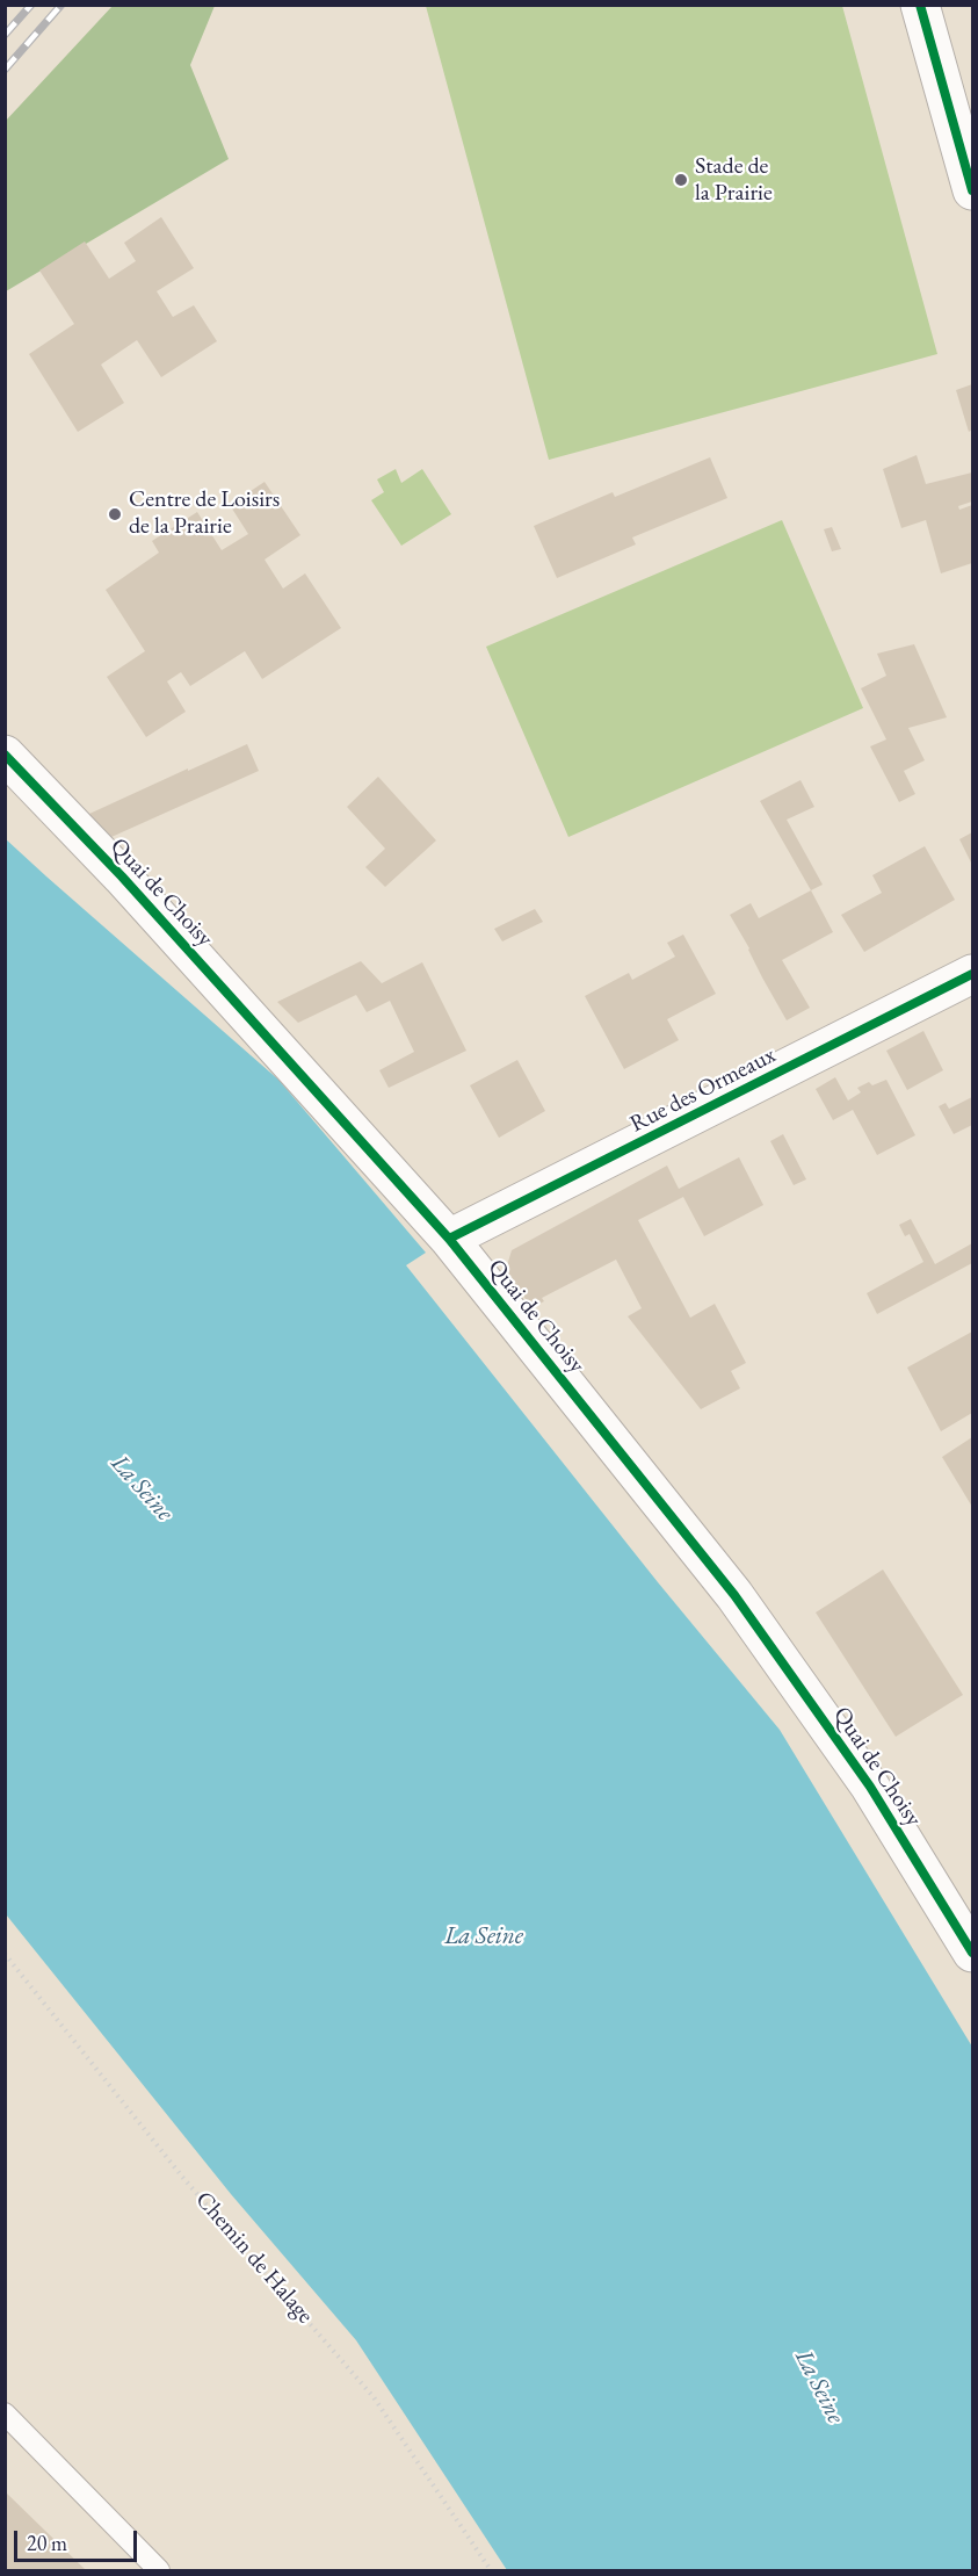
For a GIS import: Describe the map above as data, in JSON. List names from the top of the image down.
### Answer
{
  "streets": {
    "street": ["Quai de Choisy", "Rue des Ormeaux"],
    "path": ["Chemin de Halage"]
  },
  "crossings": [
    ["Quai de Choisy", "Rue des Ormeaux"]
  ],
  "water": ["La Seine"],
  "places": ["Stade de la Prairie", "Centre de Loisirs de la Prairie"],
  "scale_bar": "20 m"
}
